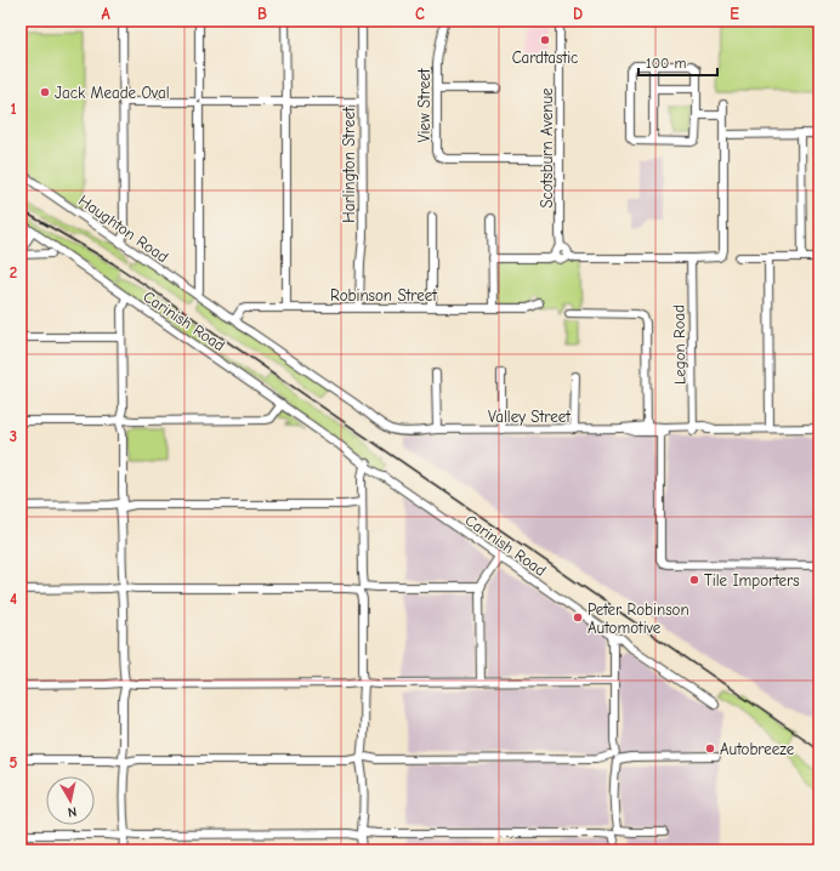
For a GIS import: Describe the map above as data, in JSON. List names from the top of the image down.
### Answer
{
  "streets": {
    "street": [
      "View Street",
      "Scotsburn Avenue",
      "Harlington Street",
      "Haughton Road",
      "Robinson Street",
      "Carinish Road",
      "Legon Road",
      "Valley Street"
    ]
  },
  "crossings": [
    ["View Street", "Scotsburn Avenue"],
    ["Harlington Street", "Robinson Street"],
    ["Haughton Road", "Robinson Street"],
    ["Haughton Road", "Valley Street"],
    ["Legon Road", "Valley Street"]
  ],
  "places": [
    "Cardtastic",
    "Jack Meade Oval",
    "Tile Importers",
    "Peter Robinson Automotive",
    "Autobreeze"
  ],
  "scale_bar": "100 m",
  "north": "bottom",
  "grid": {
    "columns": [
      "A",
      "B",
      "C",
      "D",
      "E"
    ],
    "rows": [
      "1",
      "2",
      "3",
      "4",
      "5"
    ]
  }
}
